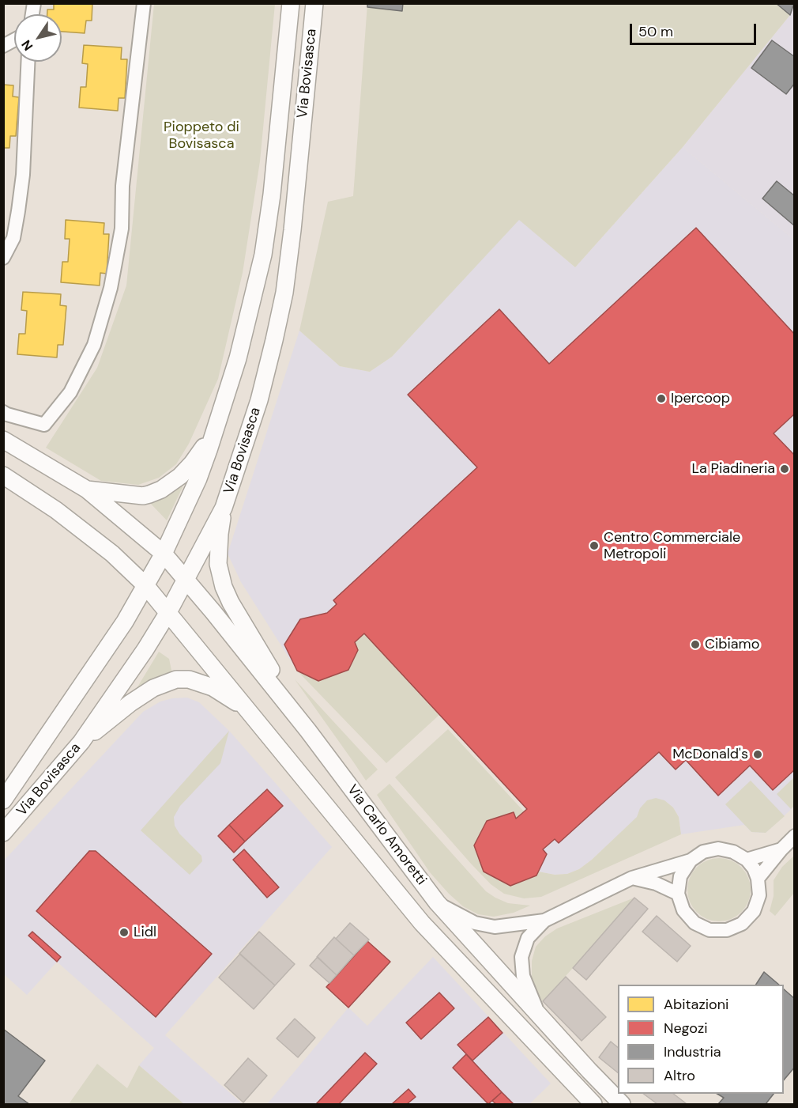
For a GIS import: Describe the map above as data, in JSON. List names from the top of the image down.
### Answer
{
  "streets": {
    "street": ["Via Bovisasca", "Via Carlo Amoretti"]
  },
  "crossings": [
    ["Via Bovisasca", "Via Carlo Amoretti"]
  ],
  "parks": ["Pioppeto di Bovisasca"],
  "places": [
    "Ipercoop",
    "La Piadineria",
    "Centro Commerciale Metropoli",
    "Cibiamo",
    "McDonald's",
    "Lidl"
  ],
  "legend": [
    "Abitazioni",
    "Negozi",
    "Industria",
    "Altro"
  ],
  "scale_bar": "50 m",
  "north": "bottom left"
}
